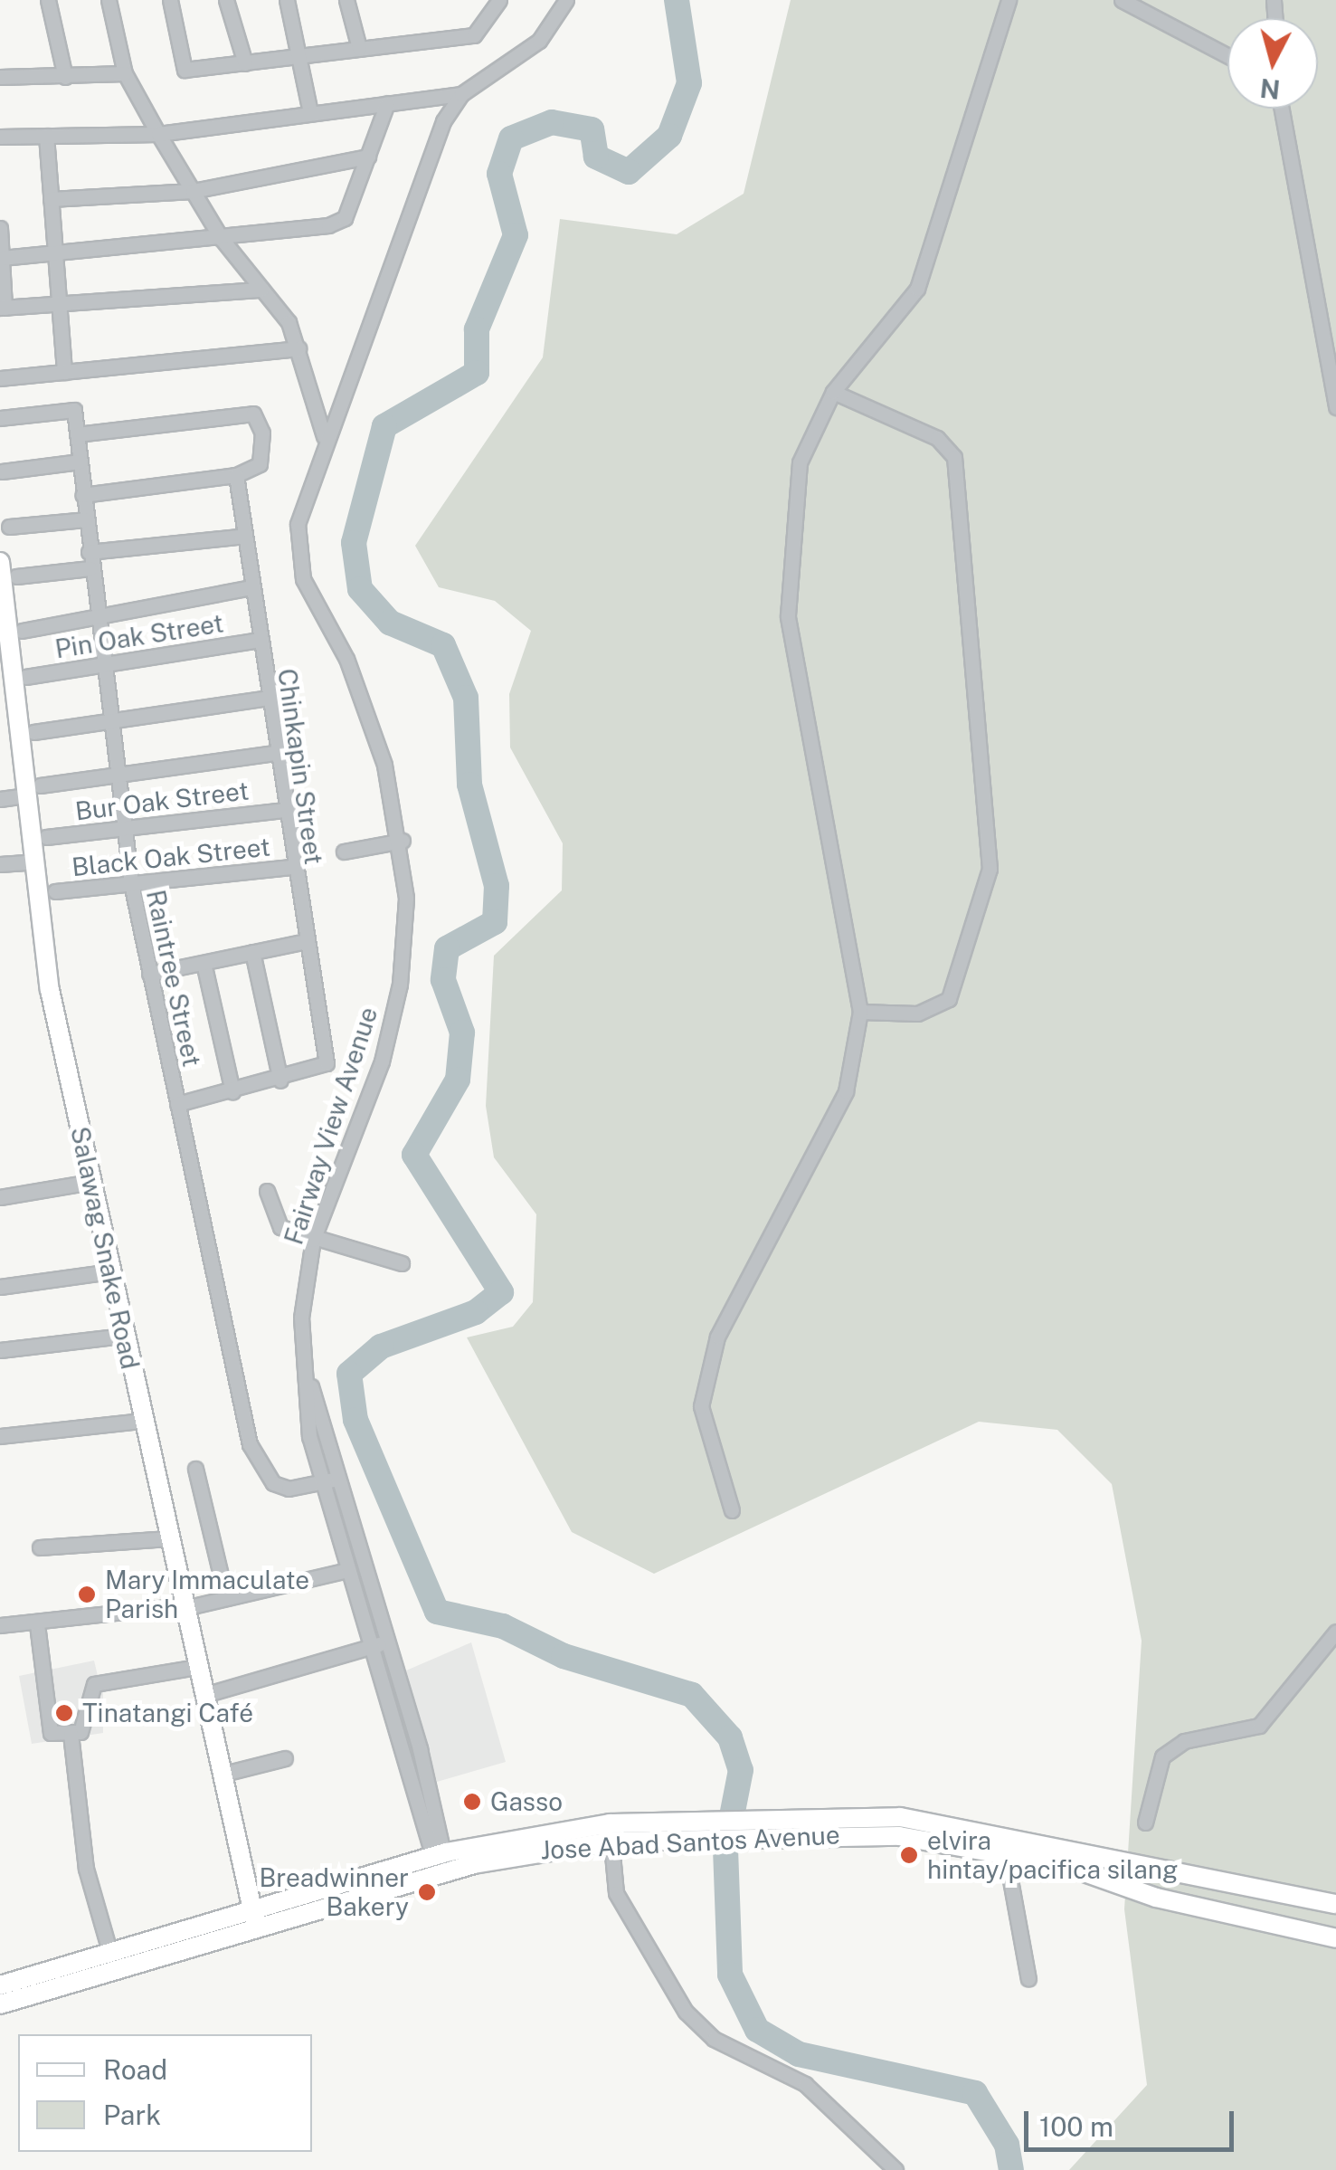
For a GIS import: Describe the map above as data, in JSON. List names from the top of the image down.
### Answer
{
  "streets": {
    "main road": ["Salawag Snake Road", "Jose Abad Santos Avenue"],
    "street": [
      "Pin Oak Street",
      "Chinkapin Street",
      "Bur Oak Street",
      "Black Oak Street",
      "Raintree Street",
      "Fairway View Avenue"
    ]
  },
  "crossings": [
    ["Pin Oak Street", "Chinkapin Street"],
    ["Pin Oak Street", "Raintree Street"],
    ["Chinkapin Street", "Bur Oak Street"],
    ["Chinkapin Street", "Black Oak Street"],
    ["Bur Oak Street", "Raintree Street"],
    ["Black Oak Street", "Raintree Street"],
    ["Raintree Street", "Fairway View Avenue"],
    ["Fairway View Avenue", "Jose Abad Santos Avenue"],
    ["Salawag Snake Road", "Jose Abad Santos Avenue"]
  ],
  "places": [
    "Mary Immaculate Parish",
    "Tinatangi Café",
    "Gasso",
    "elvira hintay/pacifica silang",
    "Breadwinner Bakery"
  ],
  "legend": ["Road", "Park"],
  "scale_bar": "100 m",
  "north": "bottom"
}
